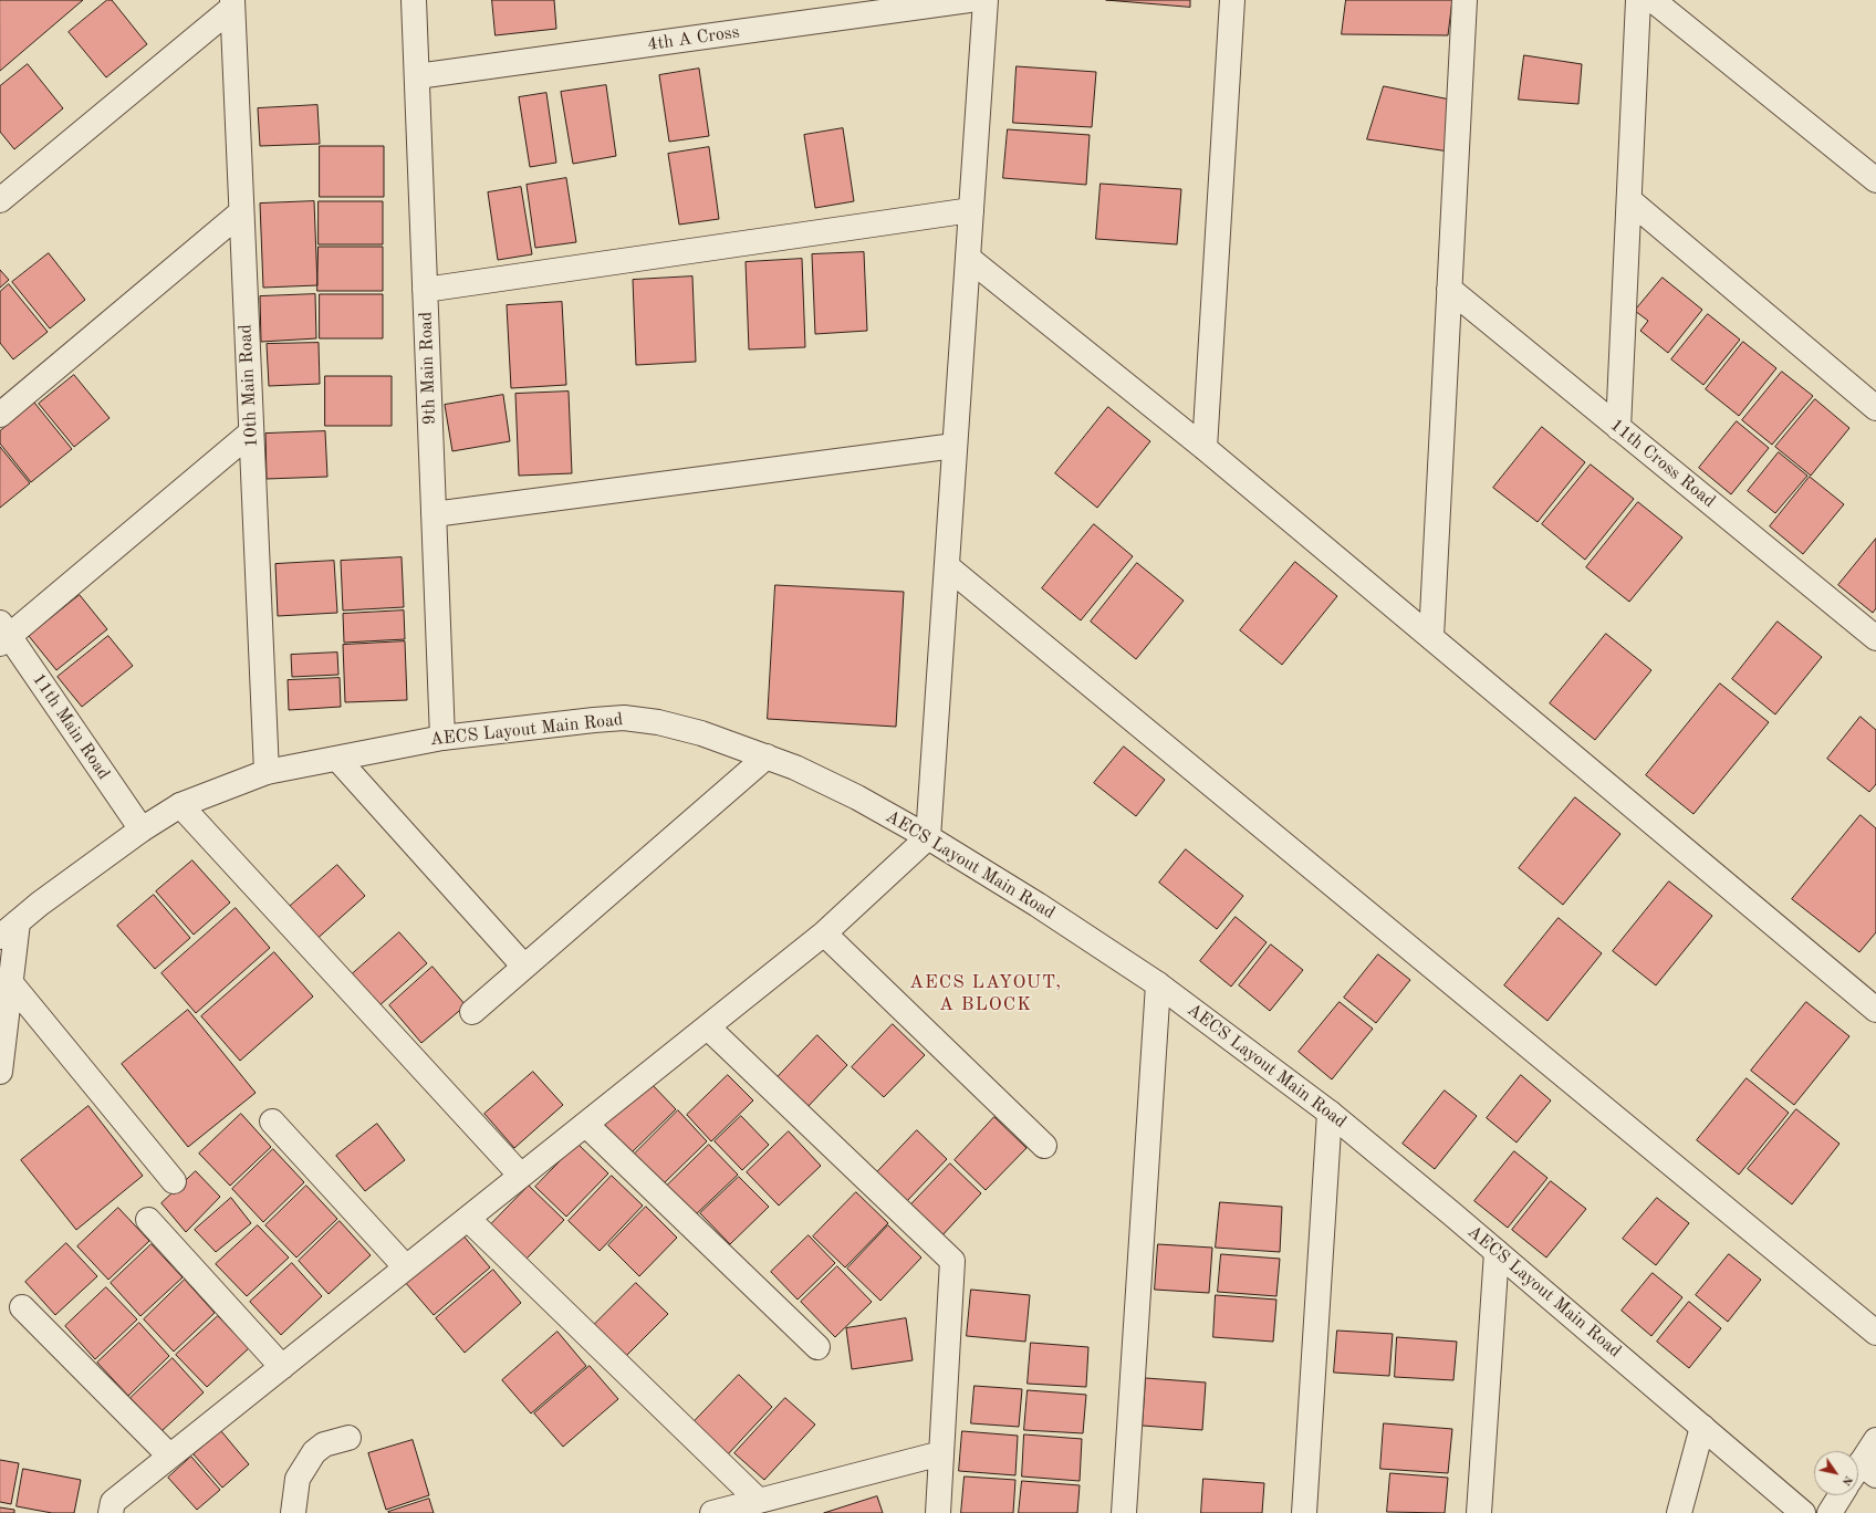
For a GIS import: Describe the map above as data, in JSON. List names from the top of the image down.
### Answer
{
  "streets": {
    "street": [
      "4th A Cross",
      "9th Main Road",
      "10th Main Road",
      "11th Cross Road",
      "11th Main Road",
      "AECS Layout Main Road"
    ]
  },
  "crossings": [
    ["4th A Cross", "9th Main Road"],
    ["9th Main Road", "AECS Layout Main Road"],
    ["10th Main Road", "AECS Layout Main Road"],
    ["11th Main Road", "AECS Layout Main Road"]
  ],
  "districts": ["AECS LAYOUT, A BLOCK"],
  "north": "bottom right"
}
